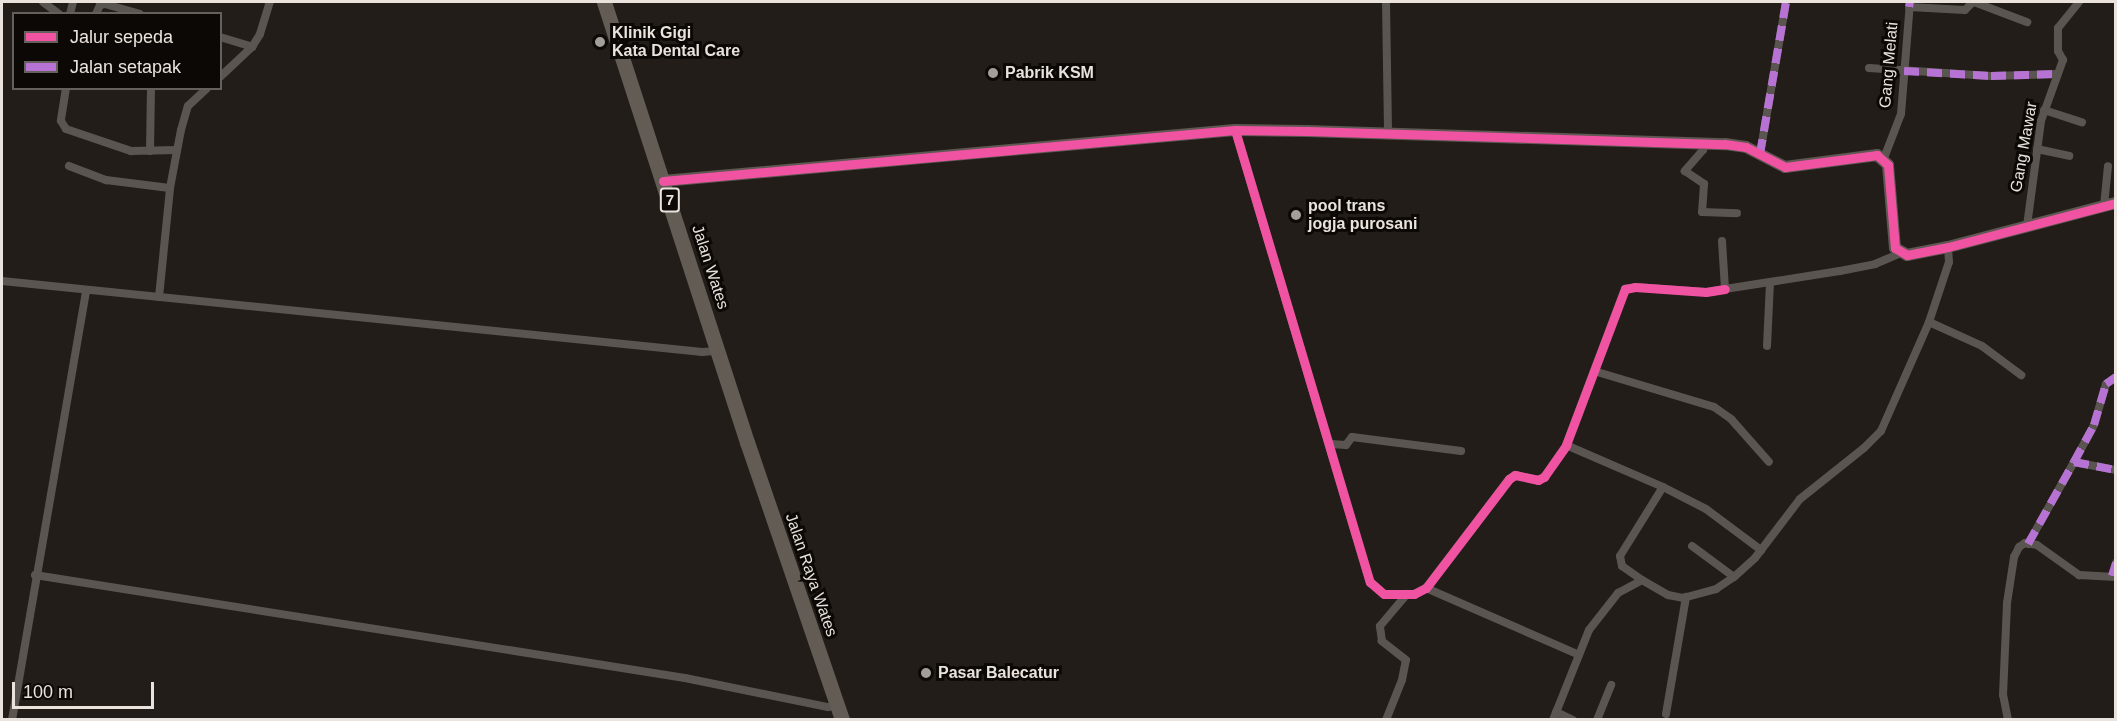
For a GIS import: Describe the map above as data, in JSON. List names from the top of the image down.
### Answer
{
  "streets": {
    "highway": ["7", "Jalan Wates", "Jalan Raya Wates"],
    "street": ["Gang Melati", "Gang Mawar"]
  },
  "crossings": [
    ["Jalan Wates", "Jalan Raya Wates"]
  ],
  "places": [
    "Klinik Gigi Kata Dental Care",
    "Pabrik KSM",
    "pool trans jogja purosani",
    "Pasar Balecatur"
  ],
  "legend": ["Jalur sepeda", "Jalan setapak"],
  "scale_bar": "100 m"
}
